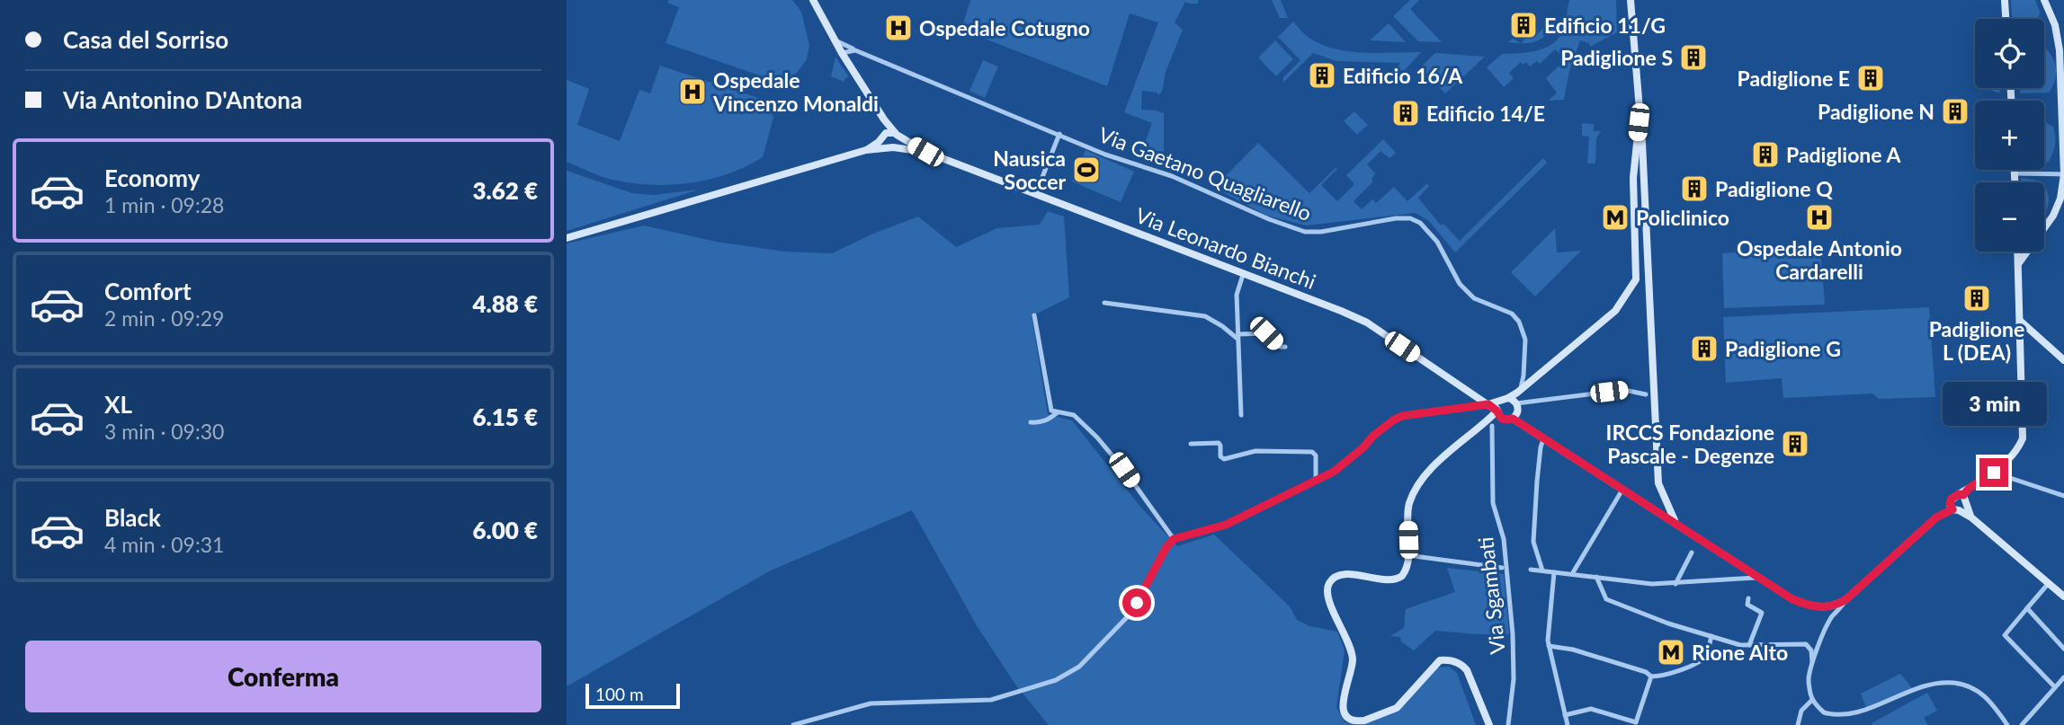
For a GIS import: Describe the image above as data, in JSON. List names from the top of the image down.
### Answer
{
  "streets": {
    "main road": ["Via Leonardo Bianchi"],
    "street": ["Via Gaetano Quagliarello", "Via Sgambati"]
  },
  "places": {
    "building": [
      "Edificio 11/G",
      "Padiglione S",
      "Edificio 16/A",
      "Padiglione E",
      "Padiglione N",
      "Edificio 14/E",
      "Padiglione A",
      "Padiglione Q",
      "Padiglione L (DEA)",
      "Padiglione G",
      "IRCCS Fondazione Pascale - Degenze"
    ],
    "hospital": ["Ospedale Cotugno", "Ospedale Vincenzo Monaldi", "Ospedale Antonio Cardarelli"],
    "sports": ["Nausica Soccer"],
    "metro station": ["Policlinico", "Rione Alto"]
  },
  "scale_bar": "100 m",
  "page": {
    "banner": ["Casa del Sorriso", "Via Antonino D'Antona"],
    "map_buttons": ["+", "−"],
    "list": [
      {
        "name": "Economy",
        "note": "1 min · 09:28",
        "value": "3.62 €"
      },
      {
        "name": "Comfort",
        "note": "2 min · 09:29",
        "value": "4.88 €"
      },
      {
        "name": "XL",
        "note": "3 min · 09:30",
        "value": "6.15 €"
      },
      {
        "name": "Black",
        "note": "4 min · 09:31",
        "value": "6.00 €"
      }
    ],
    "bubble": "3 min",
    "buttons": "Conferma",
    "scale": "100 m"
  }
}
